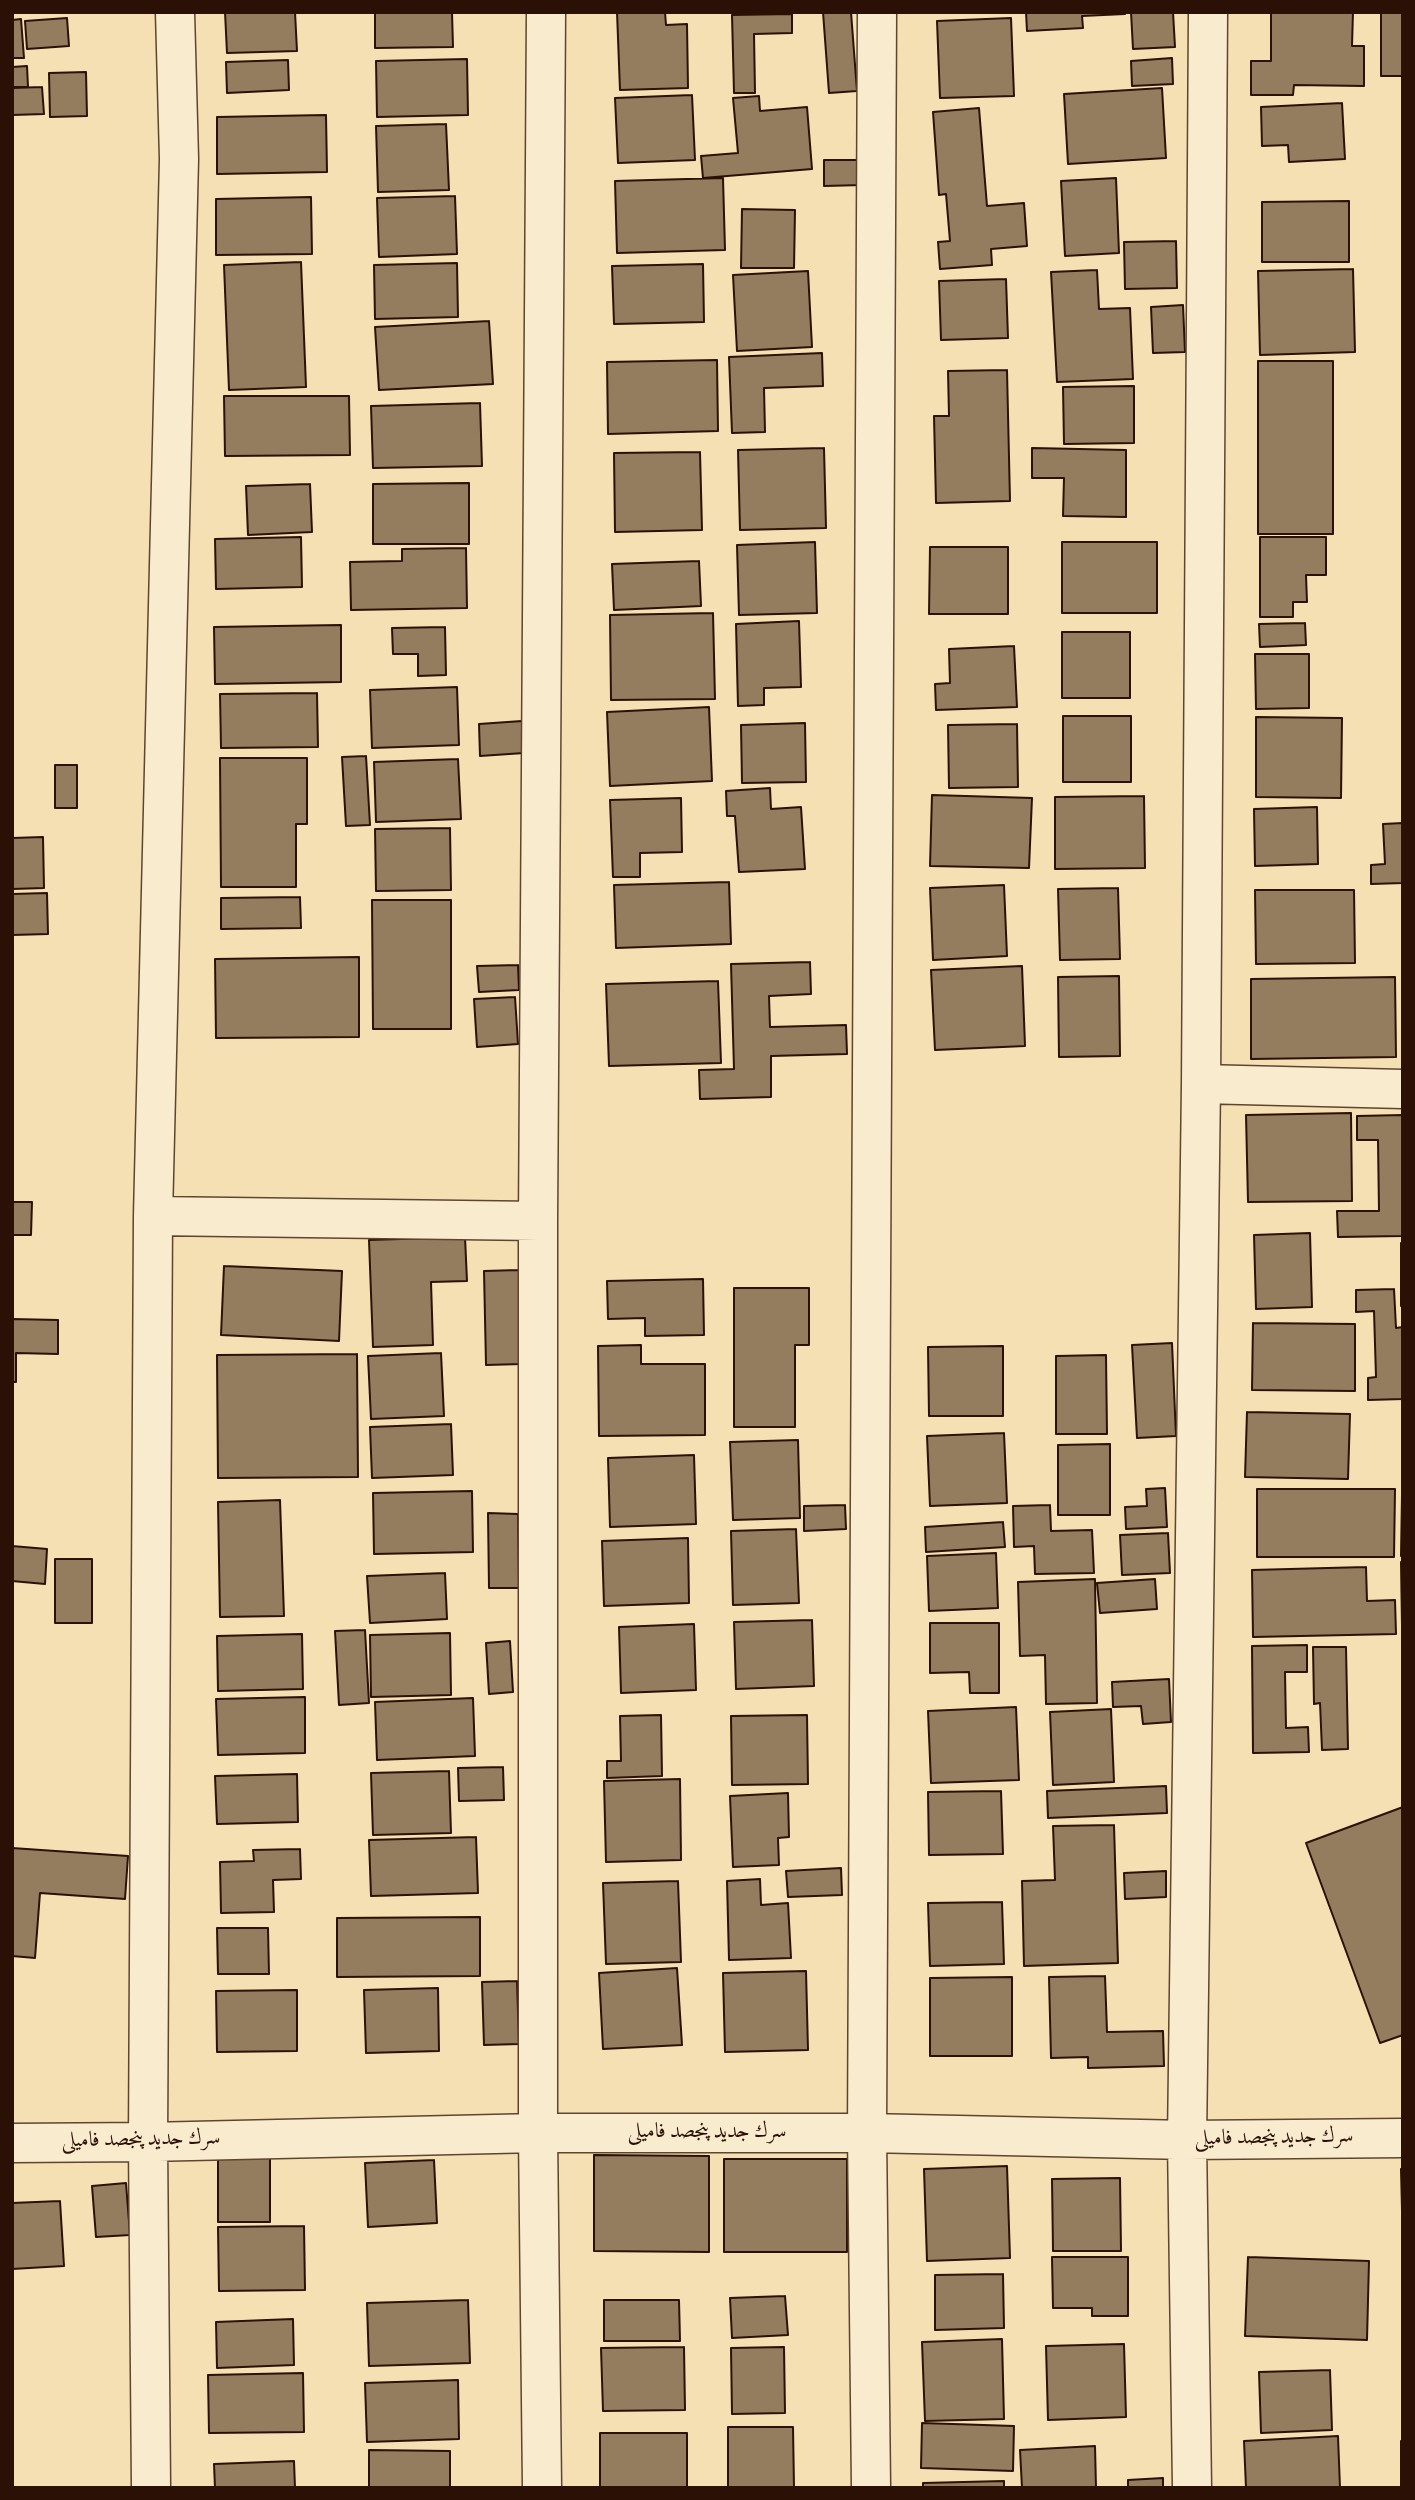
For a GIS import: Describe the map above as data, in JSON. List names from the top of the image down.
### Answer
{
  "streets": {
    "street": ["سرك جدید پنجصد فامیلی"]
  }
}
